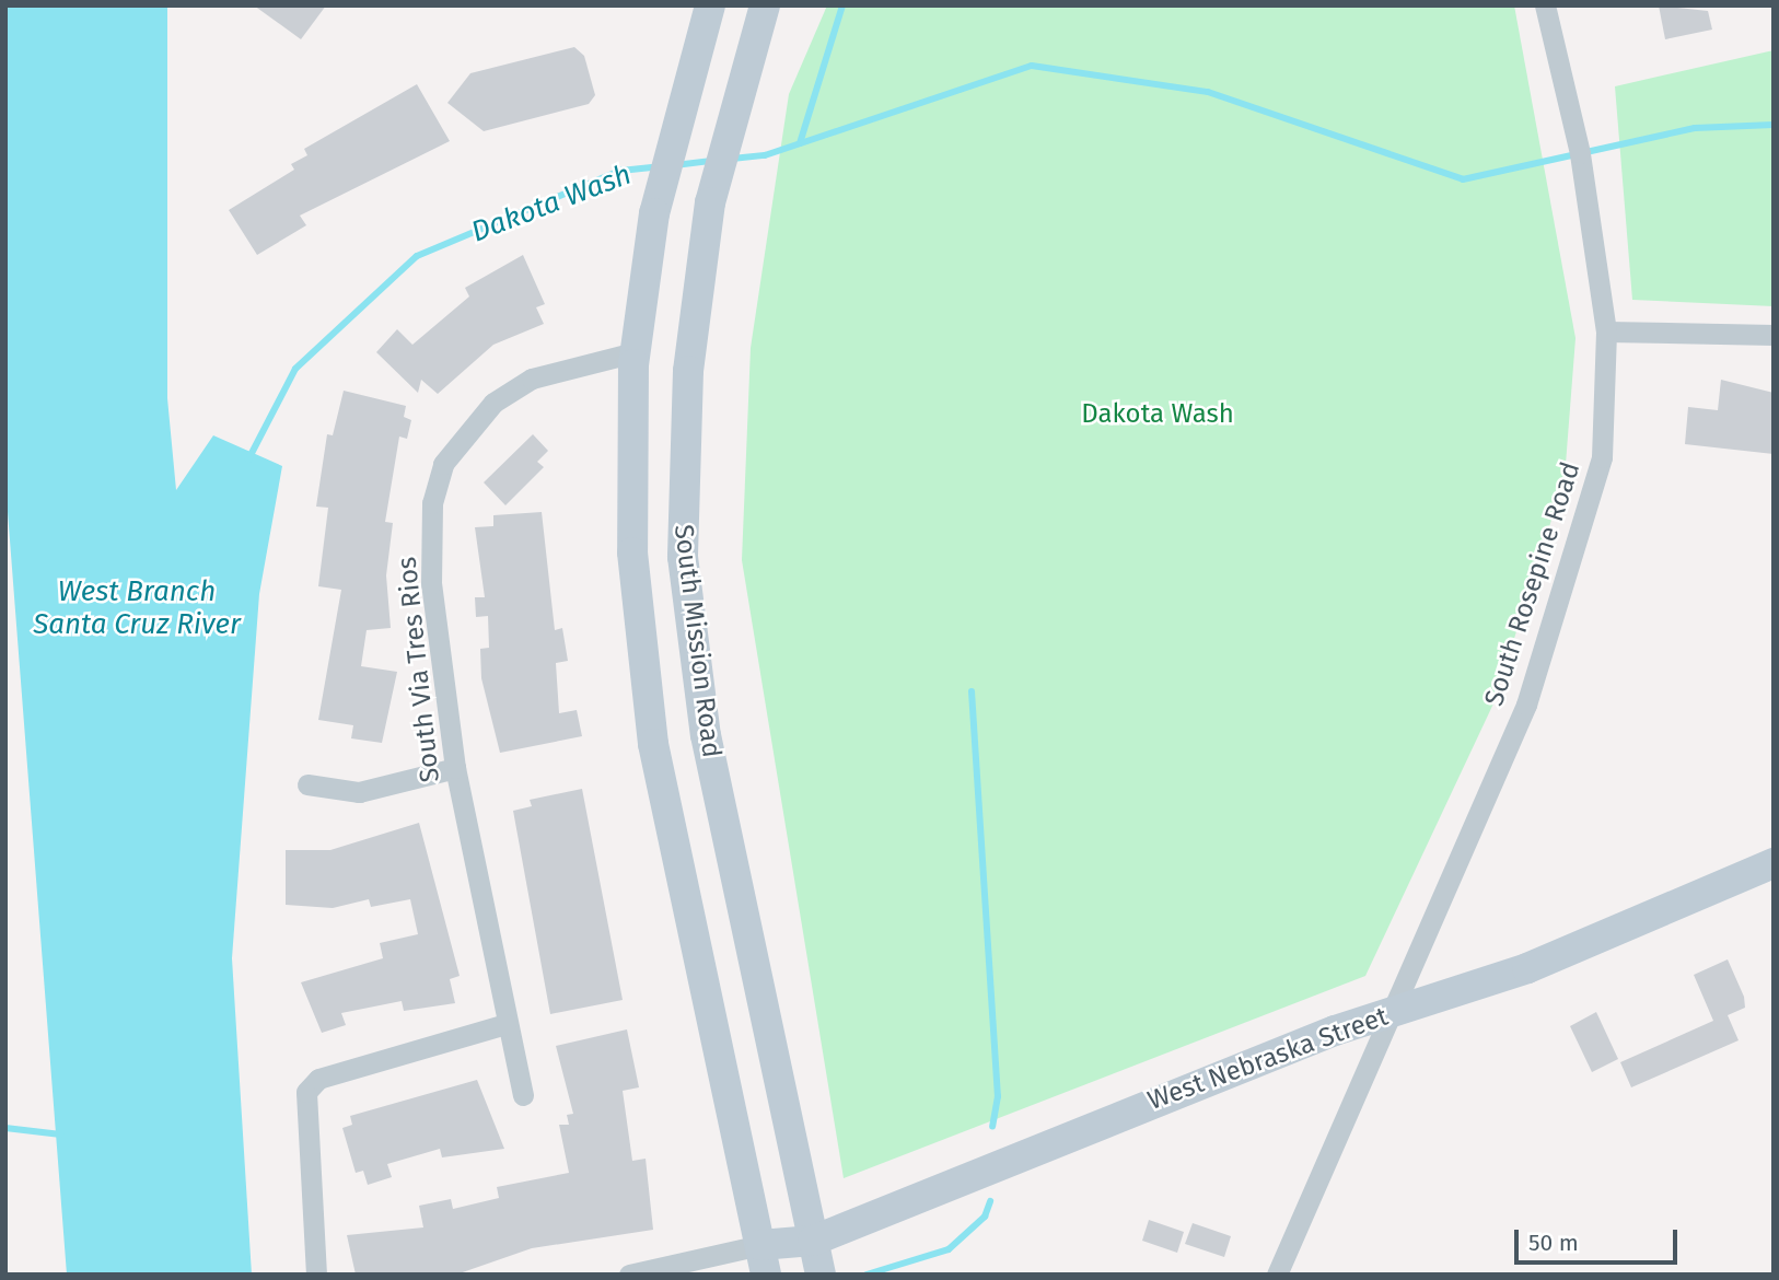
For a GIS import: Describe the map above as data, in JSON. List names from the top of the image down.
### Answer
{
  "streets": {
    "main road": ["South Mission Road", "West Nebraska Street"],
    "street": ["South Rosepine Road", "South Via Tres Rios"]
  },
  "crossings": [
    ["South Rosepine Road", "West Nebraska Street"],
    ["South Mission Road", "South Via Tres Rios"],
    ["South Mission Road", "West Nebraska Street"]
  ],
  "water": ["Dakota Wash", "West Branch Santa Cruz River"],
  "parks": ["Dakota Wash"],
  "scale_bar": "50 m"
}
